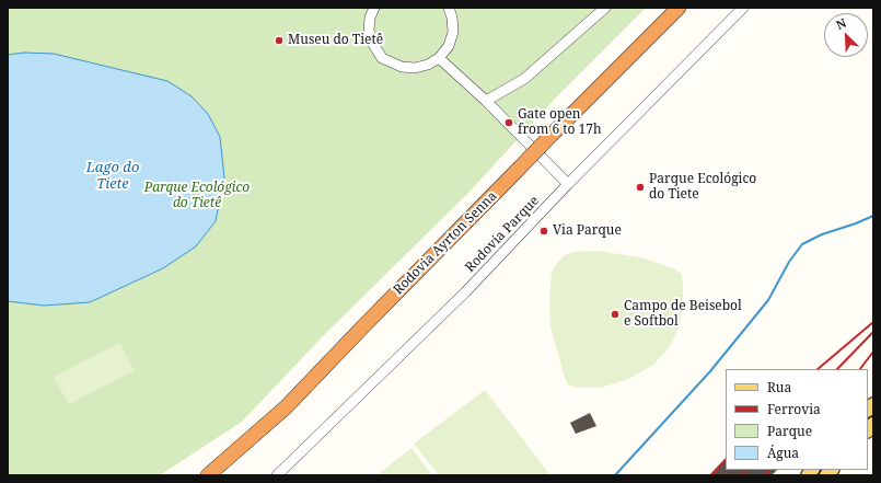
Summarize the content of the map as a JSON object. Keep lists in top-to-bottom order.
{
  "streets": {
    "highway": ["Rodovia Ayrton Senna"],
    "street": ["Rodovia Parque"]
  },
  "water": ["Lago do Tiete"],
  "parks": ["Parque Ecológico do Tietê"],
  "places": [
    "Museu do Tietê",
    "Gate open from 6 to 17h",
    "Parque Ecológico do Tiete",
    "Via Parque",
    "Campo de Beisebol e Softbol"
  ],
  "legend": [
    "Rua",
    "Ferrovia",
    "Parque",
    "Água"
  ],
  "north": "top left"
}
